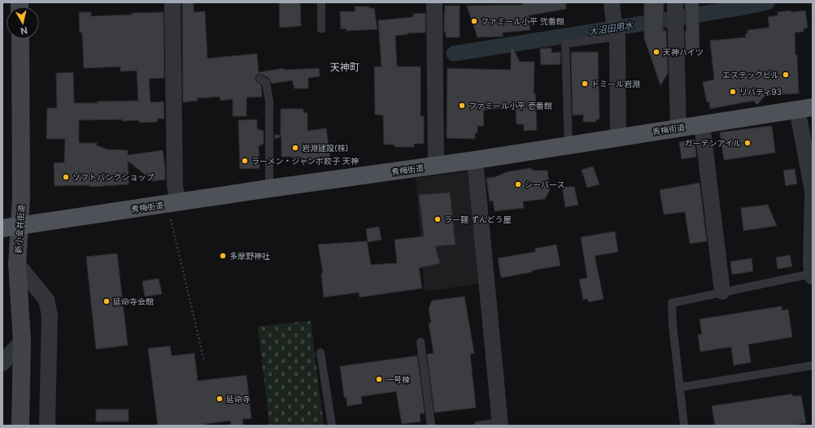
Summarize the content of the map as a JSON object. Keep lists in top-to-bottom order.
{
  "streets": {
    "main road": ["青梅街道", "新小金井街道"]
  },
  "crossings": [
    ["青梅街道", "新小金井街道"]
  ],
  "districts": ["天神町"],
  "water": ["大沼田用水"],
  "places": [
    "ファミール小平 弐番館",
    "天神ハイツ",
    "エステックビル",
    "ドミール岩淵",
    "リバティ93",
    "ファミール小平 壱番館",
    "ガーデンアイル",
    "岩淵建設(株)",
    "ラーメン・ジャンボ餃子 天神",
    "ソフトバンクショップ",
    "シーバース",
    "ラー麺 ずんどう屋",
    "多摩野神社",
    "延命寺会館",
    "一号棟",
    "延命寺"
  ],
  "north": "bottom"
}
